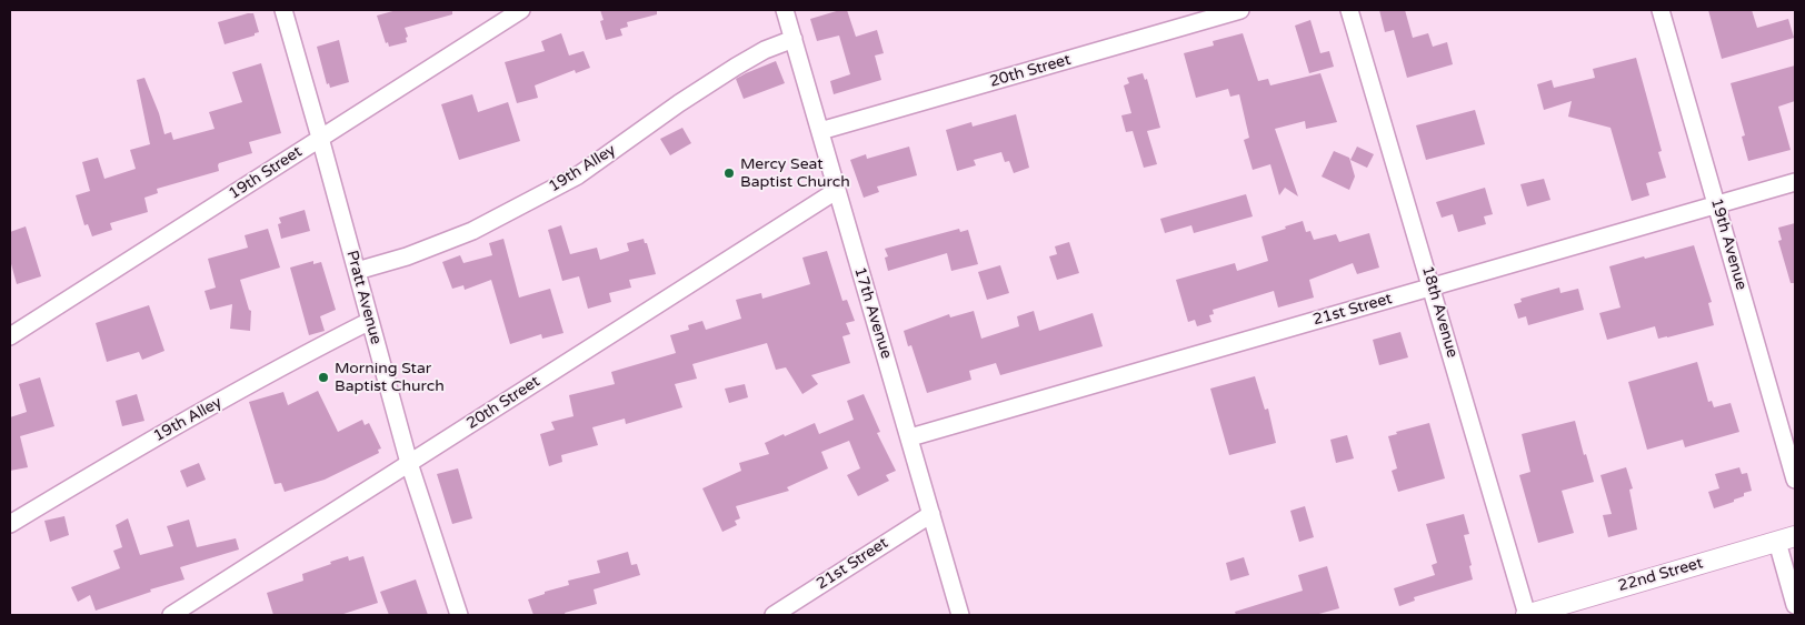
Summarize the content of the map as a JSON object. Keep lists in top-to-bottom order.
{
  "streets": {
    "street": [
      "20th Street",
      "19th Alley",
      "19th Street",
      "19th Avenue",
      "Pratt Avenue",
      "21st Street",
      "18th Avenue",
      "17th Avenue",
      "22nd Street"
    ]
  },
  "crossings": [
    ["20th Street", "Pratt Avenue"],
    ["20th Street", "17th Avenue"],
    ["19th Alley", "Pratt Avenue"],
    ["19th Alley", "17th Avenue"],
    ["19th Street", "Pratt Avenue"],
    ["19th Avenue", "21st Street"],
    ["21st Street", "18th Avenue"],
    ["21st Street", "17th Avenue"],
    ["18th Avenue", "22nd Street"]
  ],
  "places": ["Mercy Seat Baptist Church", "Morning Star Baptist Church"]
}
